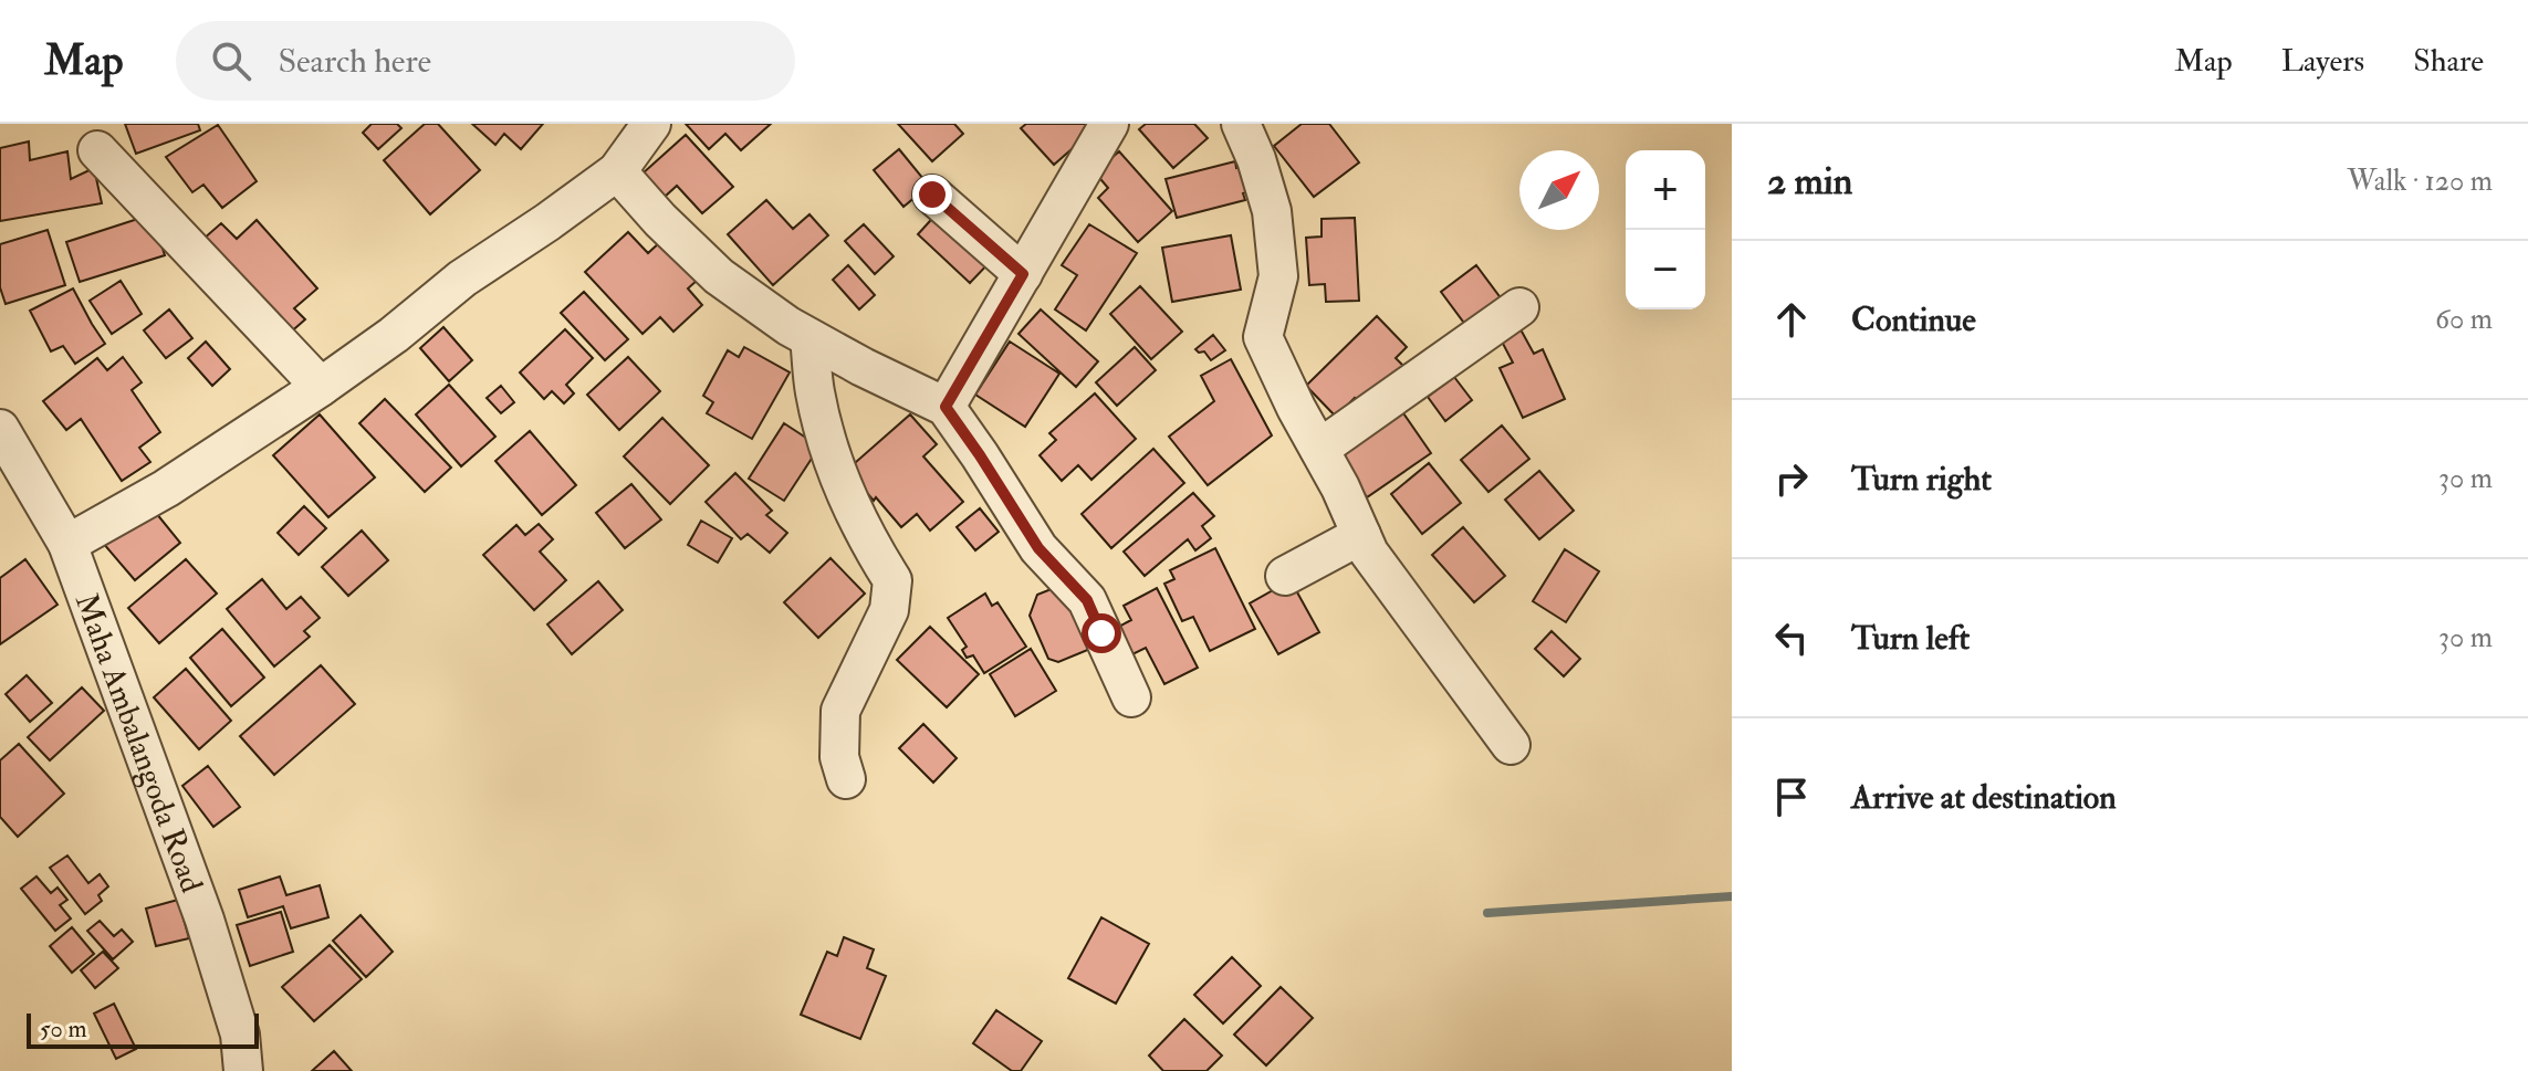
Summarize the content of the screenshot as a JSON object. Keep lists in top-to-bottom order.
{
  "streets": {
    "street": ["Maha Ambalangoda Road"]
  },
  "scale_bar": "50 m",
  "north": "top right",
  "page": {
    "header": "Map",
    "search": "Search here",
    "nav": ["Map", "Layers", "Share"],
    "heading": ["2 min", "Walk · 120 m"],
    "map_buttons": ["+", "−"],
    "list": [
      ["Continue", "60 m"],
      ["Turn right", "30 m"],
      ["Turn left", "30 m"],
      "Arrive at destination"
    ],
    "scale": "50 m"
  }
}
